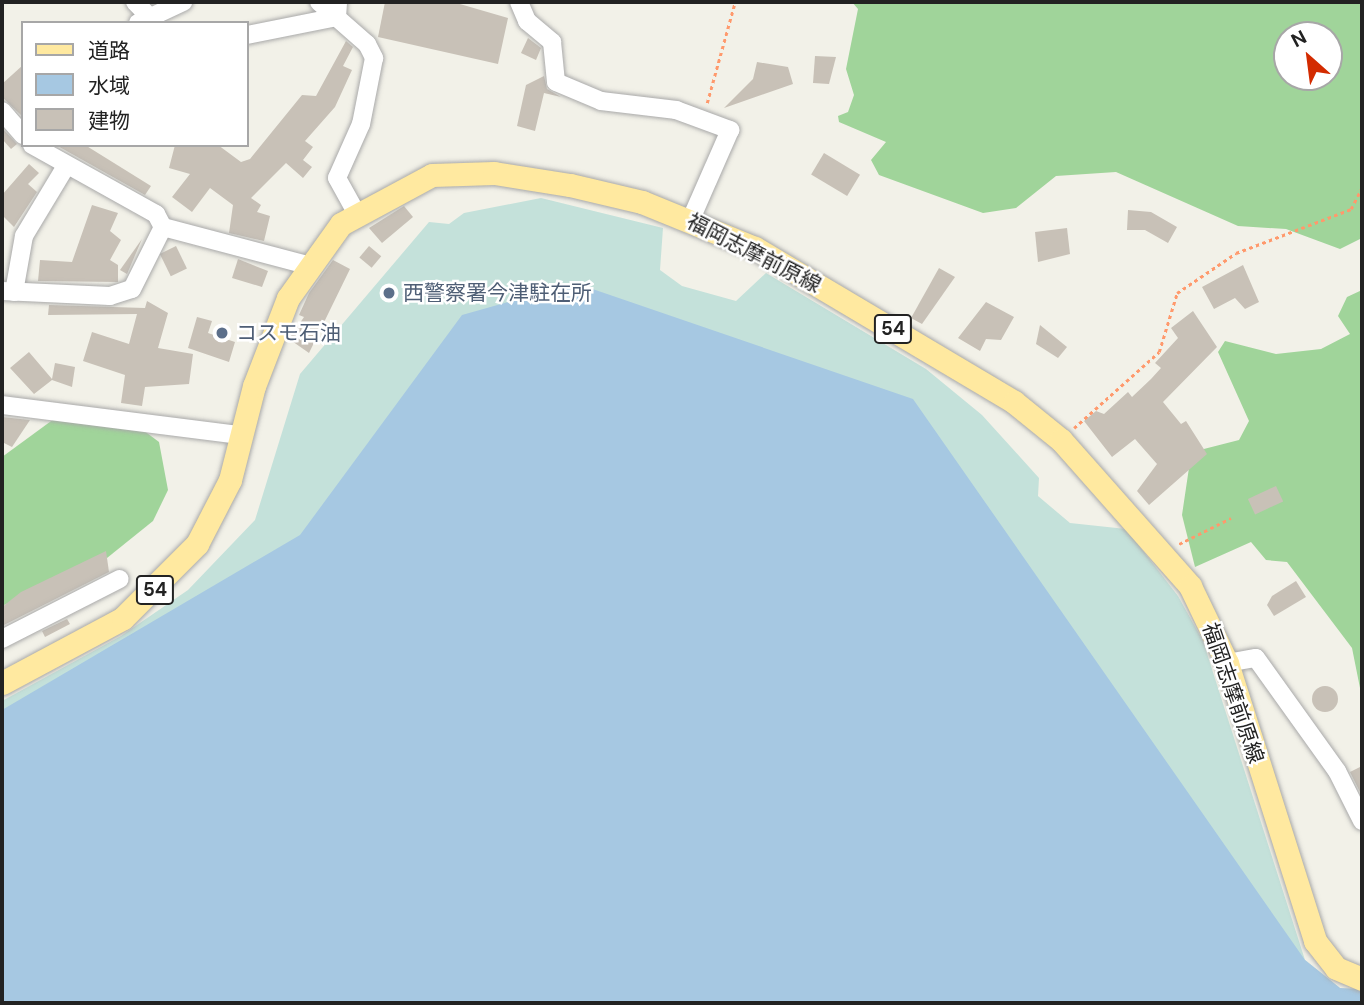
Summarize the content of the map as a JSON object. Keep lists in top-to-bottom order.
{
  "streets": {
    "main road": ["福岡志摩前原線", "54"]
  },
  "places": ["西警察署今津駐在所", "コスモ石油"],
  "legend": ["道路", "水域", "建物"],
  "north": "top left"
}
